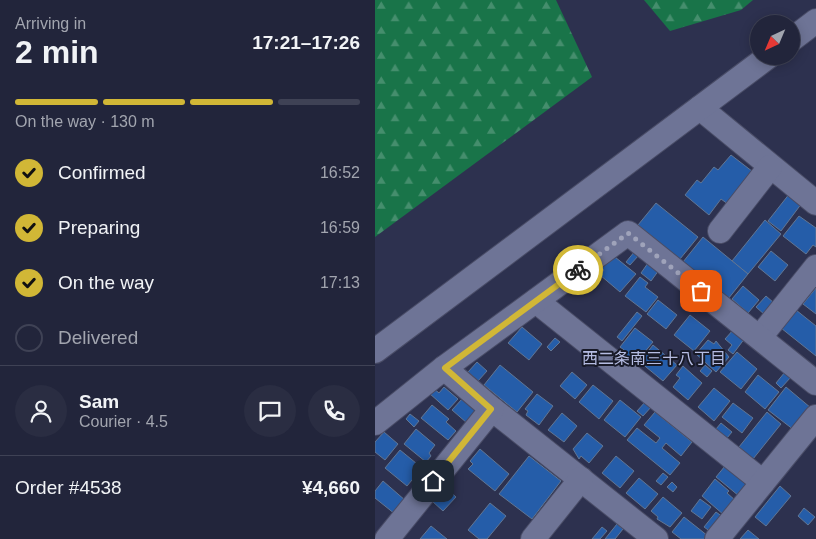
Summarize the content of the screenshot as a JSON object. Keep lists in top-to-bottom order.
{
  "districts": ["西二条南三十八丁目"],
  "north": "bottom left",
  "page": {
    "heading": ["2 min", "Arriving in", "17:21–17:26"],
    "panel": [
      "Sam",
      "Courier · 4.5",
      "Order #4538",
      "¥4,660"
    ],
    "bar": "On the way · 130 m",
    "list": [
      ["Confirmed", "16:52"],
      ["Preparing", "16:59"],
      ["On the way", "17:13"],
      "Delivered"
    ]
  }
}
